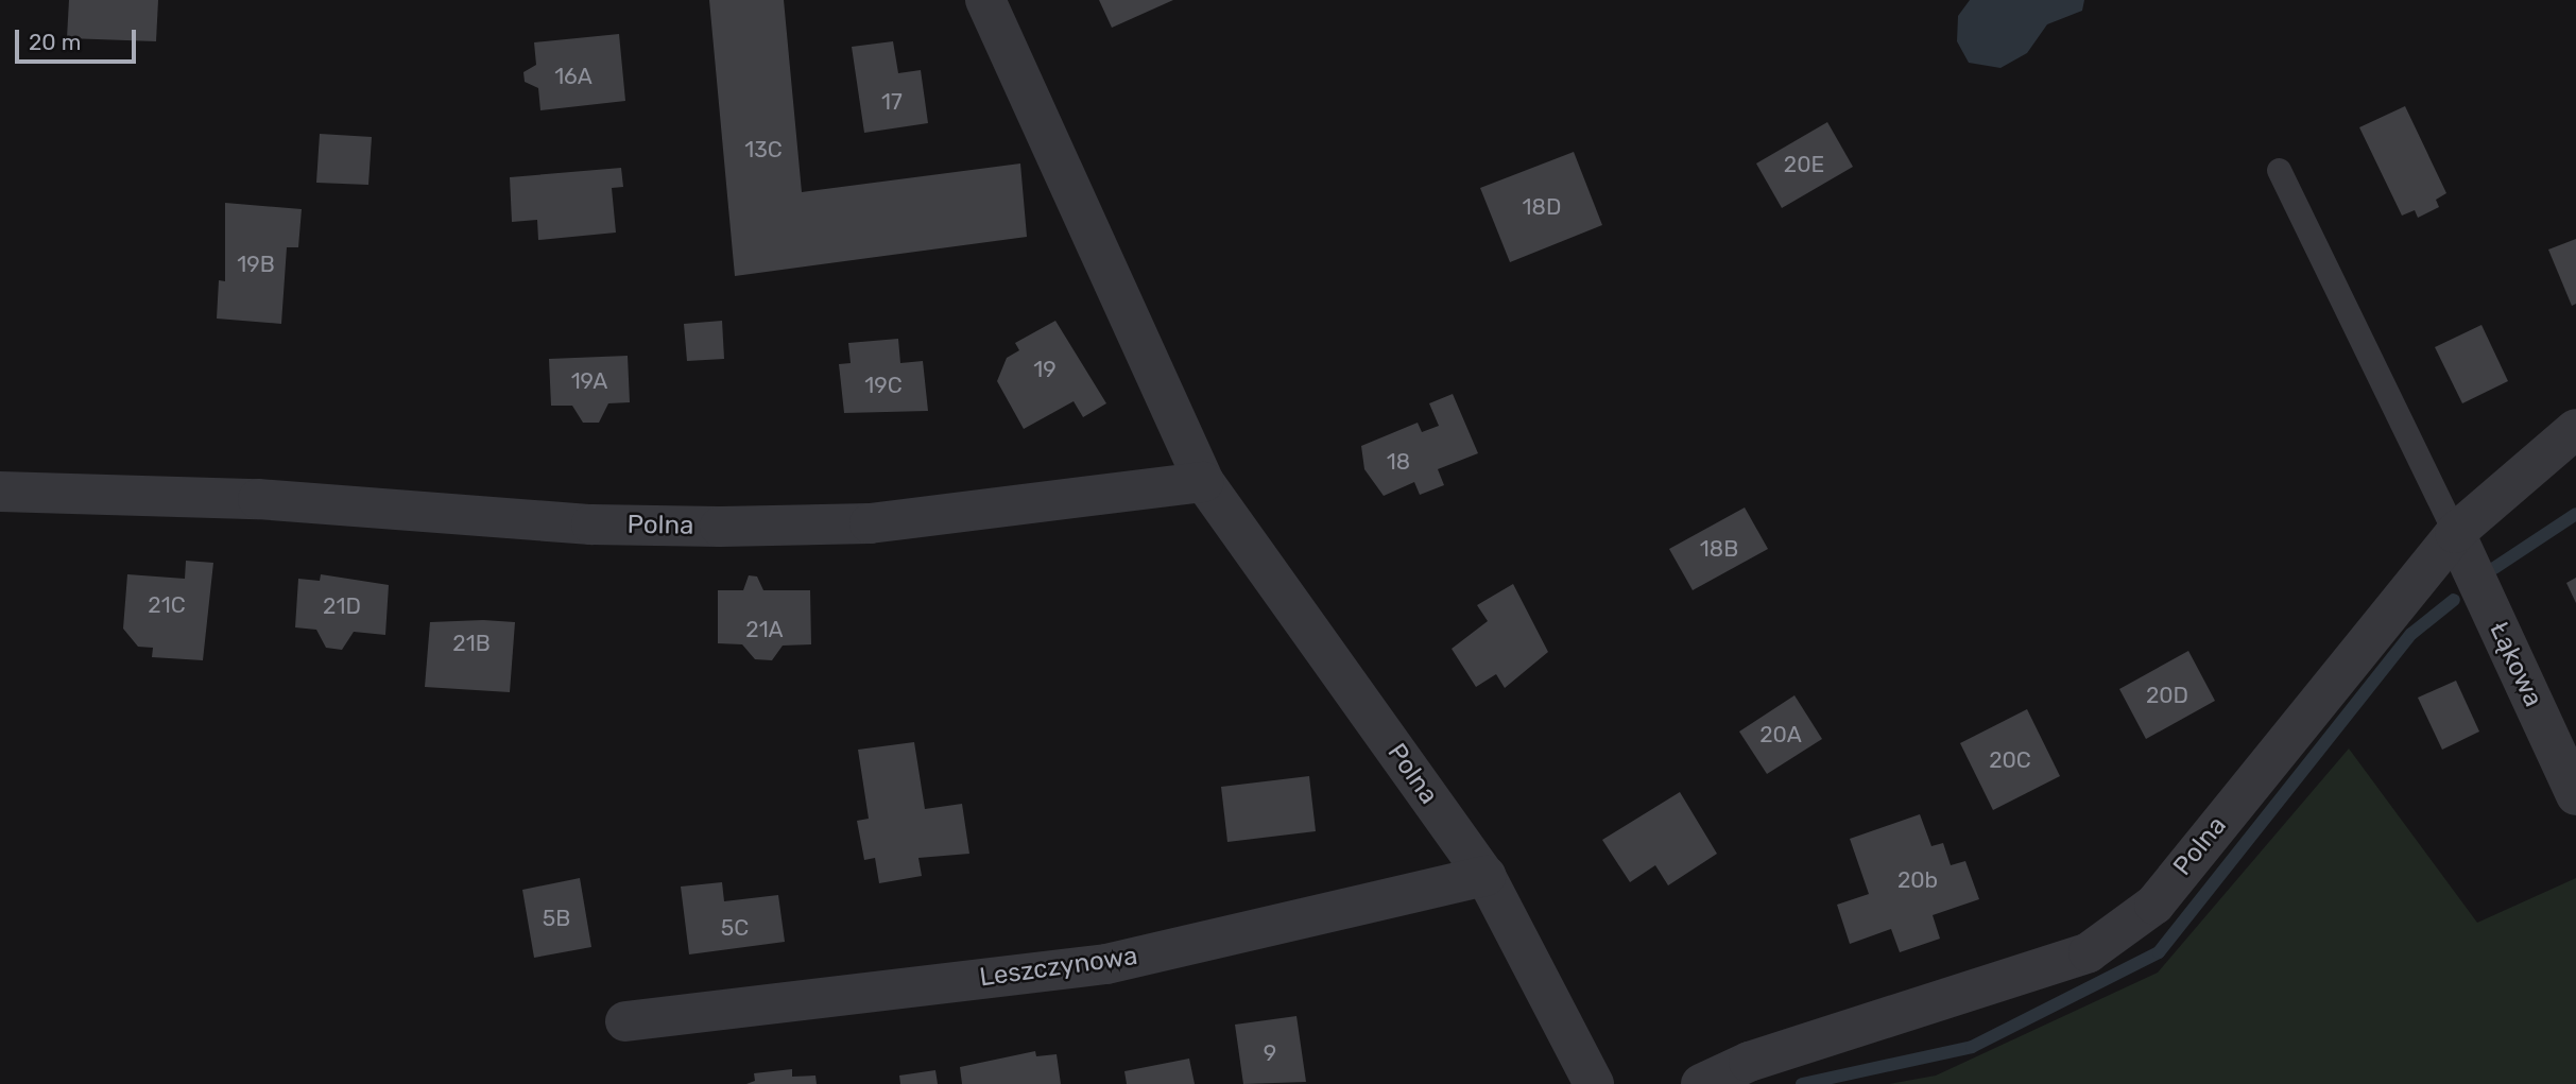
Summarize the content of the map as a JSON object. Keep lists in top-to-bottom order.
{
  "streets": {
    "street": ["Polna", "Łąkowa", "Leszczynowa"]
  },
  "crossings": [
    ["Polna", "Łąkowa"],
    ["Polna", "Leszczynowa"]
  ],
  "house_numbers": [
    "16A",
    "17",
    "13C",
    "20E",
    "18D",
    "19B",
    "19",
    "19A",
    "19C",
    "18",
    "18B",
    "21C",
    "21D",
    "21A",
    "21B",
    "20D",
    "20A",
    "20C",
    "20b",
    "5B",
    "5C",
    "9"
  ],
  "scale_bar": "20 m"
}
